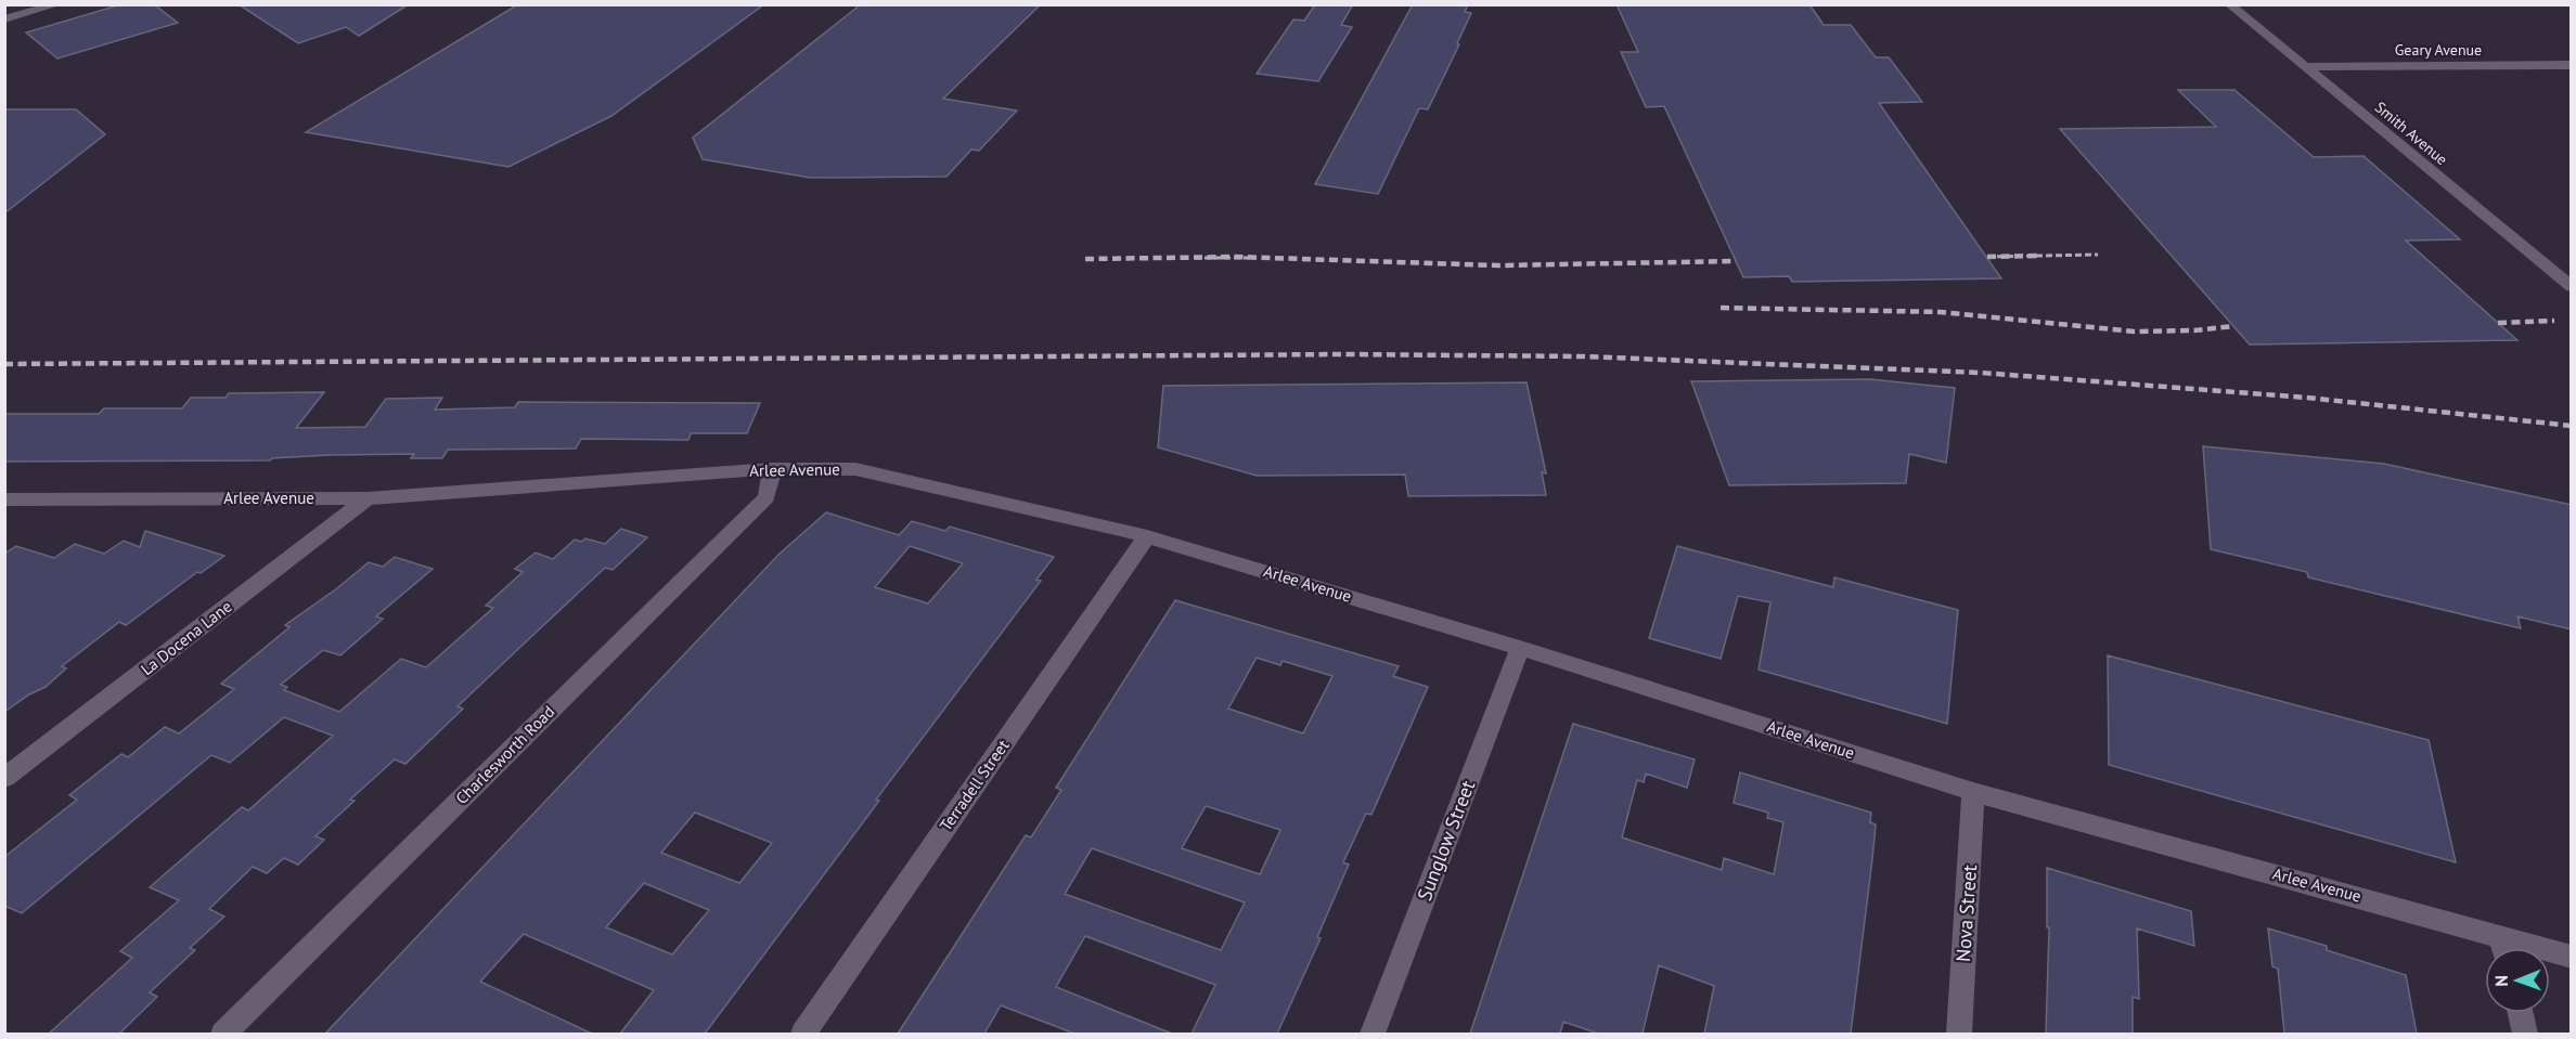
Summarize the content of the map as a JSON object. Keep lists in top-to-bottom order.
{
  "streets": {
    "street": [
      "Geary Avenue",
      "Smith Avenue",
      "Arlee Avenue",
      "La Docena Lane",
      "Charlesworth Road",
      "Terradell Street",
      "Sunglow Street",
      "Nova Street"
    ]
  },
  "crossings": [
    ["Geary Avenue", "Smith Avenue"],
    ["Arlee Avenue", "La Docena Lane"],
    ["Arlee Avenue", "Charlesworth Road"],
    ["Arlee Avenue", "Terradell Street"],
    ["Arlee Avenue", "Sunglow Street"],
    ["Arlee Avenue", "Nova Street"]
  ],
  "north": "left"
}
